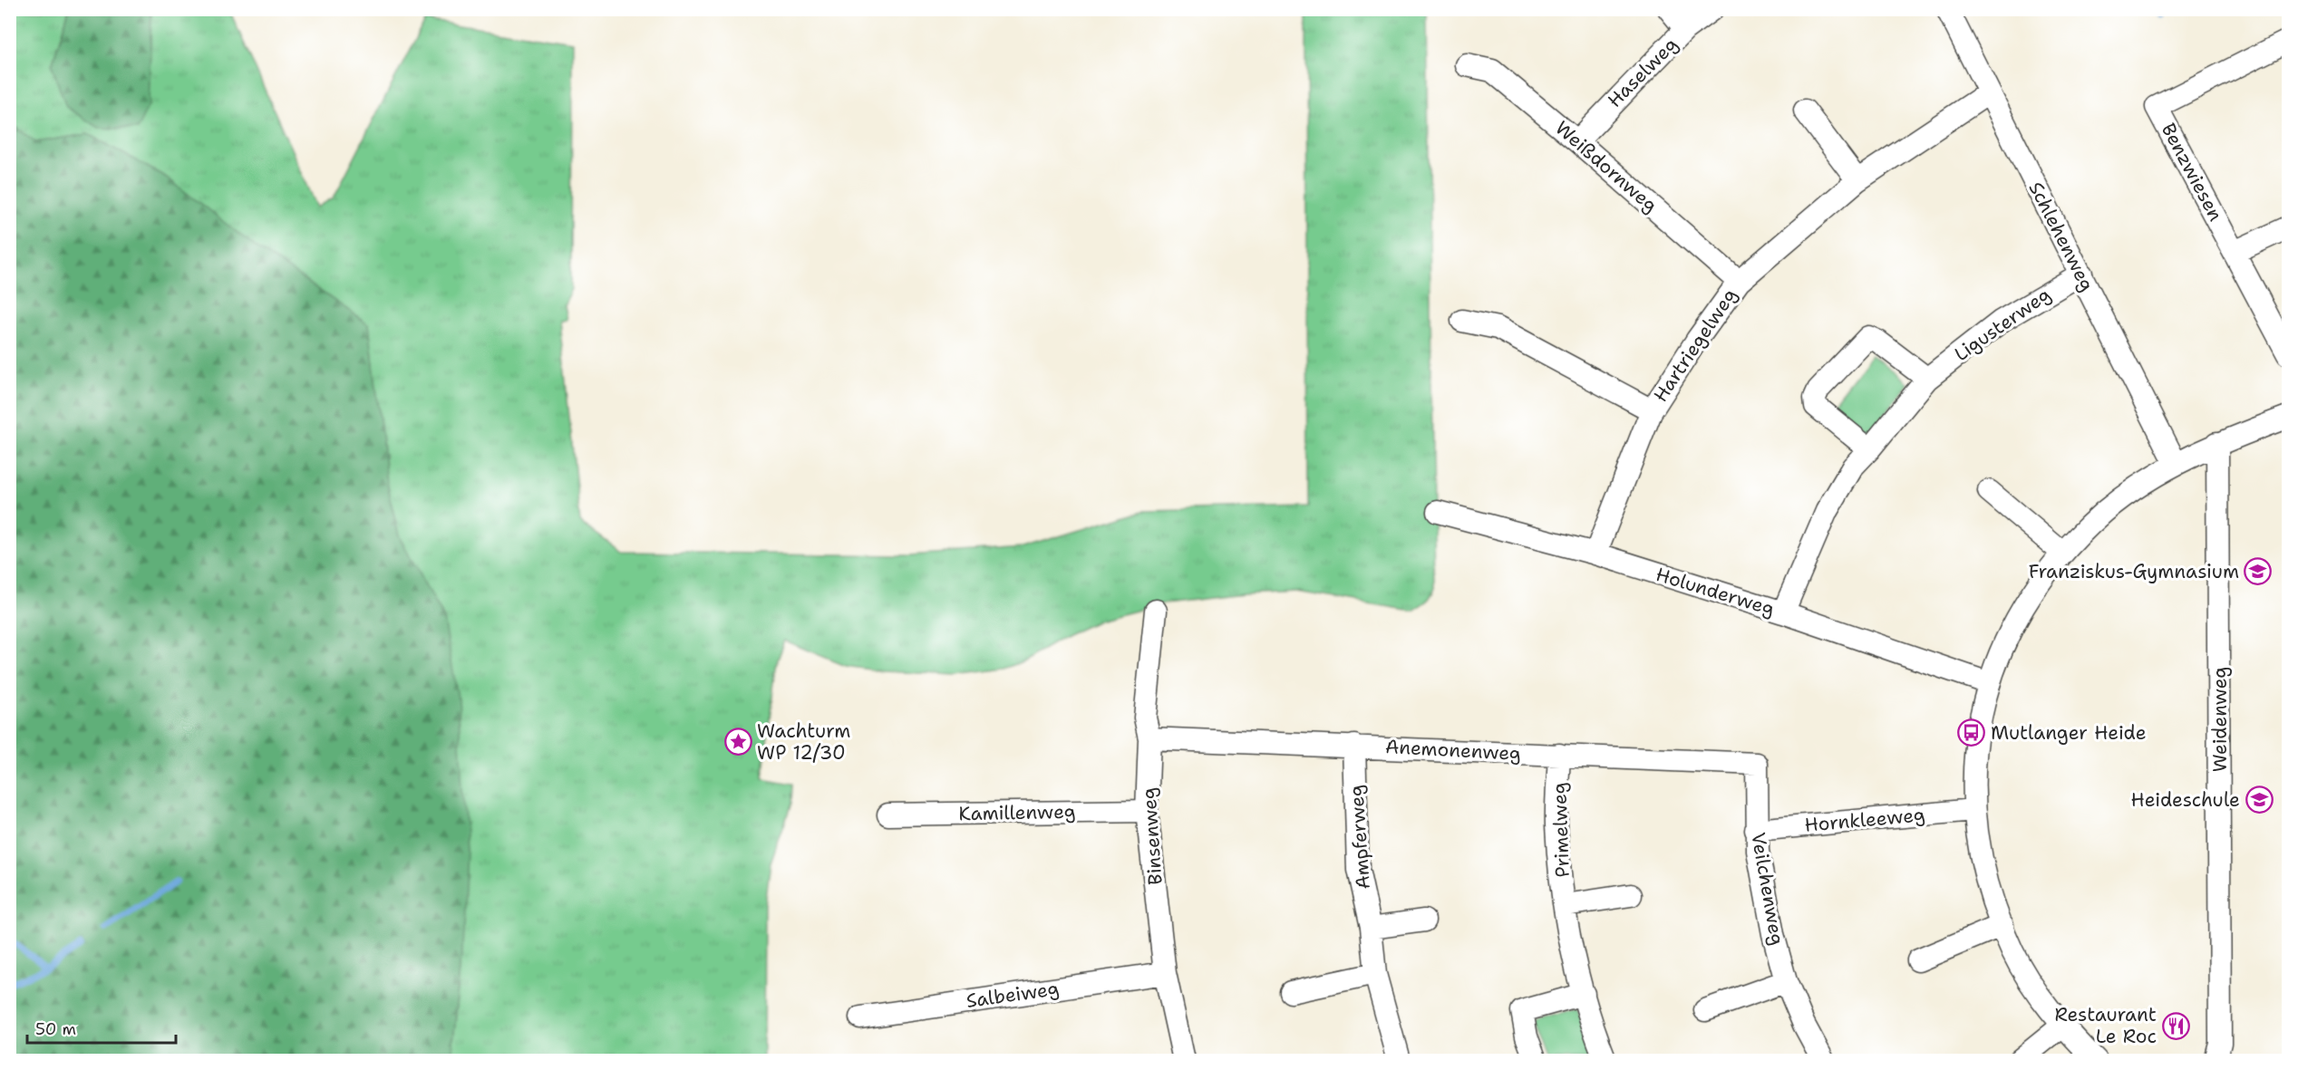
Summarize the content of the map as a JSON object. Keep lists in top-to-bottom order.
{
  "streets": {
    "street": [
      "Haselweg",
      "Weißdornweg",
      "Benzwiesen",
      "Schlehenweg",
      "Ligusterweg",
      "Hartriegelweg",
      "Holunderweg",
      "Weidenweg",
      "Anemonenweg",
      "Kamillenweg",
      "Hornkleeweg",
      "Primelweg",
      "Binsenweg",
      "Ampferweg",
      "Veilchenweg",
      "Salbeiweg"
    ]
  },
  "crossings": [
    ["Haselweg", "Weißdornweg"],
    ["Weißdornweg", "Hartriegelweg"],
    ["Schlehenweg", "Ligusterweg"],
    ["Schlehenweg", "Hartriegelweg"],
    ["Ligusterweg", "Holunderweg"],
    ["Hartriegelweg", "Holunderweg"],
    ["Anemonenweg", "Primelweg"],
    ["Anemonenweg", "Binsenweg"],
    ["Anemonenweg", "Ampferweg"],
    ["Anemonenweg", "Veilchenweg"],
    ["Kamillenweg", "Binsenweg"],
    ["Hornkleeweg", "Veilchenweg"],
    ["Binsenweg", "Salbeiweg"]
  ],
  "places": {
    "school or university": ["Franziskus-Gymnasium", "Heideschule"],
    "bus stop": ["Mutlanger Heide"],
    "place": ["Wachturm WP 12/30"],
    "restaurant": ["Restaurant Le Roc"]
  },
  "scale_bar": "50 m"
}
